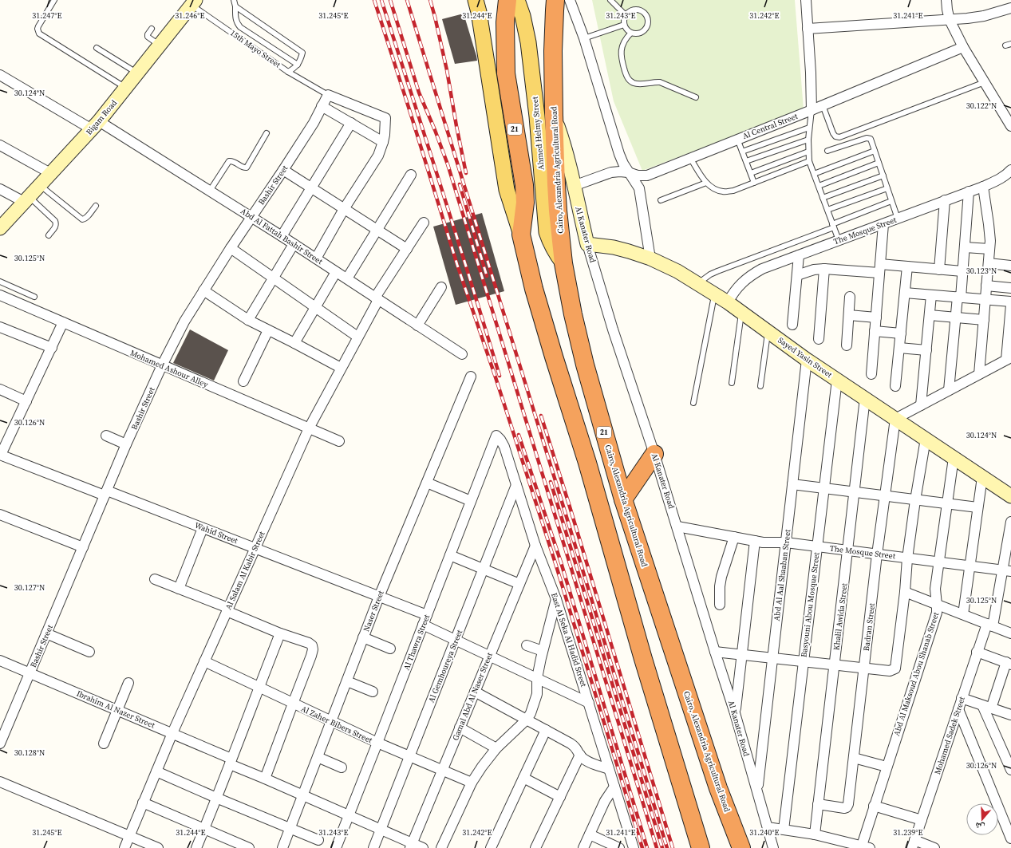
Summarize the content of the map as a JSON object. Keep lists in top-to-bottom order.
{
  "streets": {
    "highway": ["21", "Cairo, Alexandria Agricultural Road"],
    "main road": ["Ahmed Helmy Street"],
    "street": [
      "Bigam Road",
      "Al Central Street",
      "Bashir Street",
      "The Mosque Street",
      "Al Kanater Road",
      "Abd Al Fattah Bashir Street",
      "Sayed Yasin Street",
      "Mohamed Ashour Alley",
      "Wahid Street",
      "Al Salam Al Kabir Street",
      "Abd Al Aal Shaaban Street",
      "Basyouni Abou Mosque Street",
      "Naser Street",
      "Khalil Awida Street",
      "Badran Street",
      "East Al Seka Al Hadid Street",
      "Al Thawra Street",
      "Al Gemhoureya Street",
      "Abd Al Maksoud Abou Shanab Street",
      "Gamal Abd Al Naser Street",
      "Ibrahim Al Nazer Street",
      "Al Zaher Bibers Street",
      "Mohamed Sadek Street"
    ],
    "lane": ["15th Mayo Street"]
  },
  "crossings": [
    ["15th Mayo Street", "Bigam Road"],
    ["15th Mayo Street", "Bashir Street"],
    ["Bigam Road", "Abd Al Fattah Bashir Street"],
    ["Al Central Street", "Al Kanater Road"],
    ["Ahmed Helmy Street", "Cairo, Alexandria Agricultural Road"],
    ["Cairo, Alexandria Agricultural Road", "Al Kanater Road"],
    ["Bashir Street", "Abd Al Fattah Bashir Street"],
    ["Bashir Street", "Mohamed Ashour Alley"],
    ["Bashir Street", "Wahid Street"],
    ["Bashir Street", "Ibrahim Al Nazer Street"],
    ["The Mosque Street", "Al Kanater Road"],
    ["The Mosque Street", "Sayed Yasin Street"],
    ["The Mosque Street", "Abd Al Aal Shaaban Street"],
    ["The Mosque Street", "Basyouni Abou Mosque Street"],
    ["The Mosque Street", "Khalil Awida Street"],
    ["The Mosque Street", "Badran Street"],
    ["The Mosque Street", "Abd Al Maksoud Abou Shanab Street"],
    ["The Mosque Street", "Mohamed Sadek Street"],
    ["Al Kanater Road", "Sayed Yasin Street"],
    ["Al Kanater Road", "Abd Al Aal Shaaban Street"],
    ["Abd Al Fattah Bashir Street", "Al Salam Al Kabir Street"],
    ["Sayed Yasin Street", "Abd Al Aal Shaaban Street"],
    ["Sayed Yasin Street", "Basyouni Abou Mosque Street"],
    ["Sayed Yasin Street", "Khalil Awida Street"],
    ["Sayed Yasin Street", "Badran Street"],
    ["Sayed Yasin Street", "Abd Al Maksoud Abou Shanab Street"],
    ["Mohamed Ashour Alley", "Al Salam Al Kabir Street"],
    ["Wahid Street", "Al Salam Al Kabir Street"],
    ["Wahid Street", "Naser Street"],
    ["Wahid Street", "Al Thawra Street"],
    ["Al Salam Al Kabir Street", "Ibrahim Al Nazer Street"],
    ["Al Salam Al Kabir Street", "Al Zaher Bibers Street"],
    ["Naser Street", "Ibrahim Al Nazer Street"],
    ["Naser Street", "Al Zaher Bibers Street"],
    ["Khalil Awida Street", "Badran Street"],
    ["East Al Seka Al Hadid Street", "Al Thawra Street"],
    ["East Al Seka Al Hadid Street", "Al Gemhoureya Street"],
    ["East Al Seka Al Hadid Street", "Gamal Abd Al Naser Street"],
    ["Al Thawra Street", "Ibrahim Al Nazer Street"],
    ["Al Thawra Street", "Al Zaher Bibers Street"],
    ["Al Gemhoureya Street", "Ibrahim Al Nazer Street"],
    ["Al Gemhoureya Street", "Al Zaher Bibers Street"],
    ["Gamal Abd Al Naser Street", "Ibrahim Al Nazer Street"],
    ["Gamal Abd Al Naser Street", "Al Zaher Bibers Street"]
  ],
  "north": "bottom",
  "coordinates": [
    "31.247°E",
    "31.246°E",
    "31.242°E",
    "31.241°E",
    "31.245°E",
    "31.244°E",
    "31.243°E",
    "30.124°N",
    "30.122°N",
    "30.125°N",
    "30.123°N",
    "30.126°N",
    "30.127°N",
    "30.128°N",
    "31.240°E",
    "31.239°E"
  ]
}
